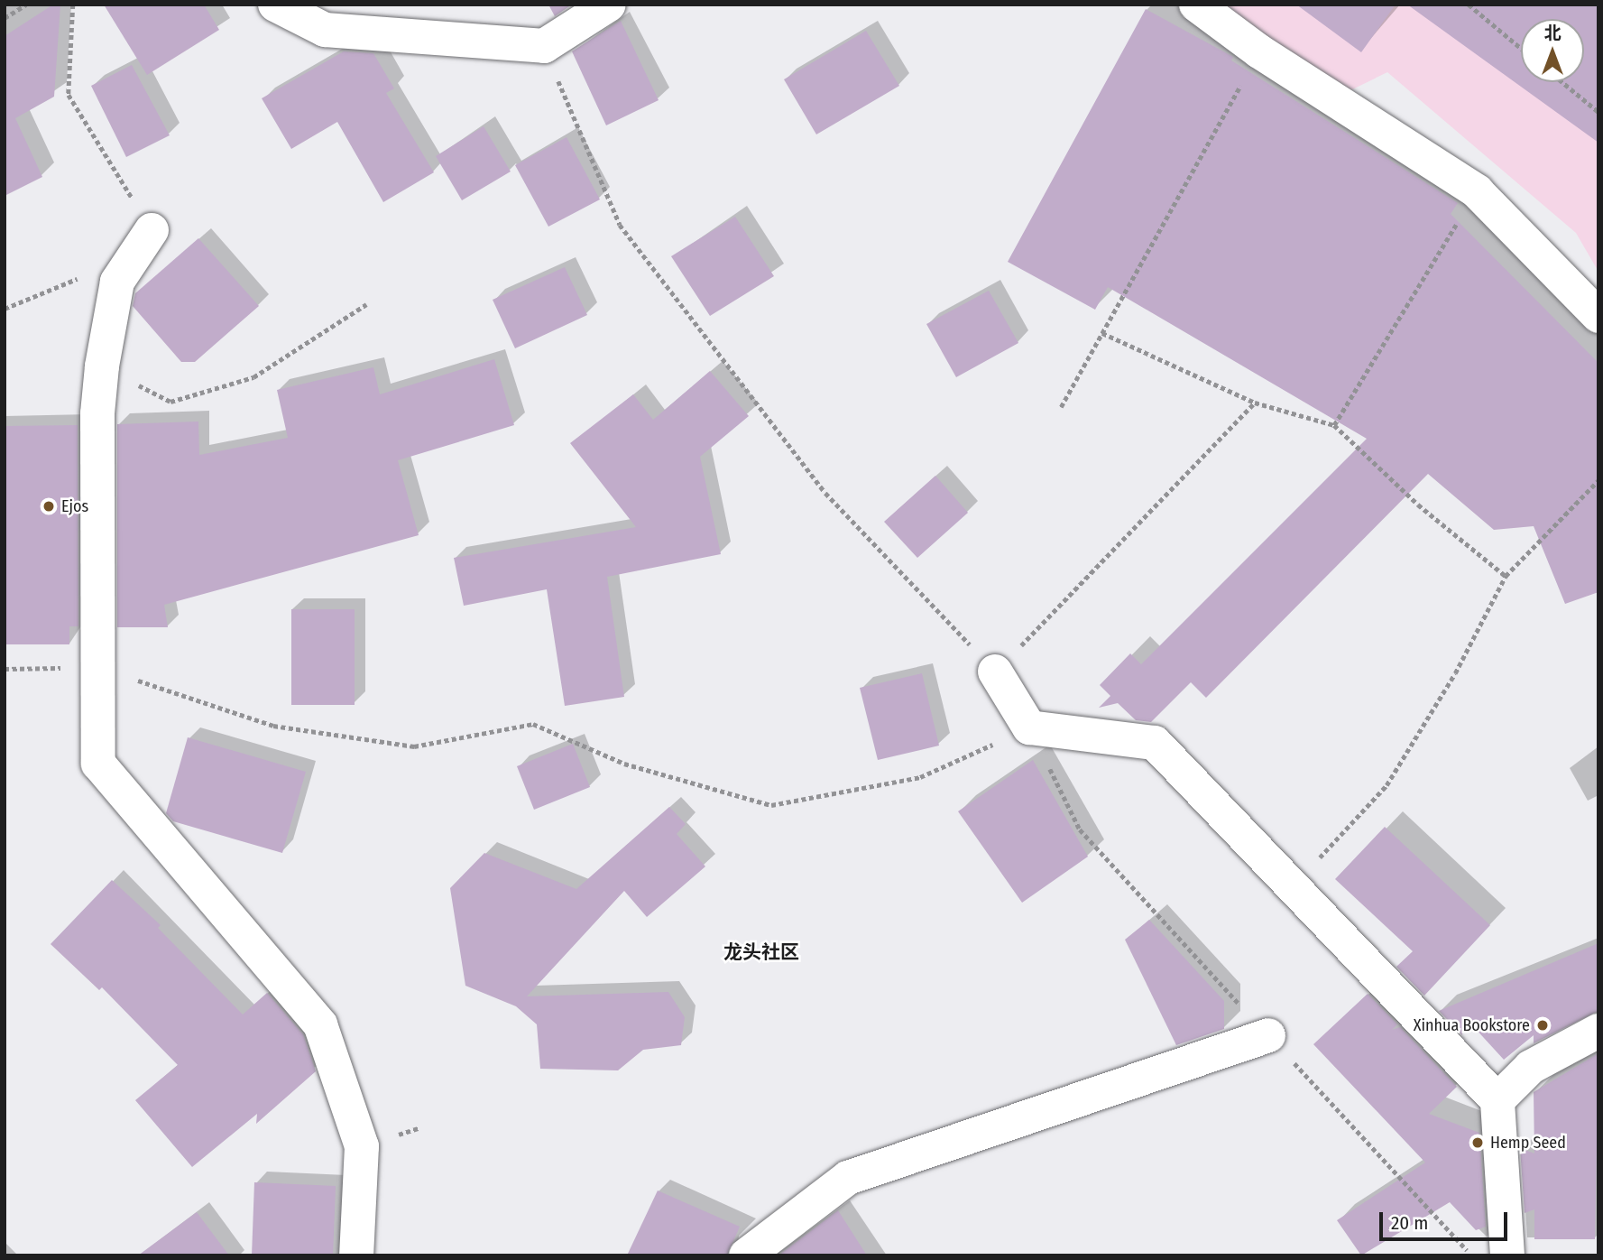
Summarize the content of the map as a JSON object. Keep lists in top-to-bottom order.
{
  "districts": ["龙头社区"],
  "places": ["Ejos", "Xinhua Bookstore", "Hemp Seed"],
  "scale_bar": "20 m",
  "north": "top"
}
